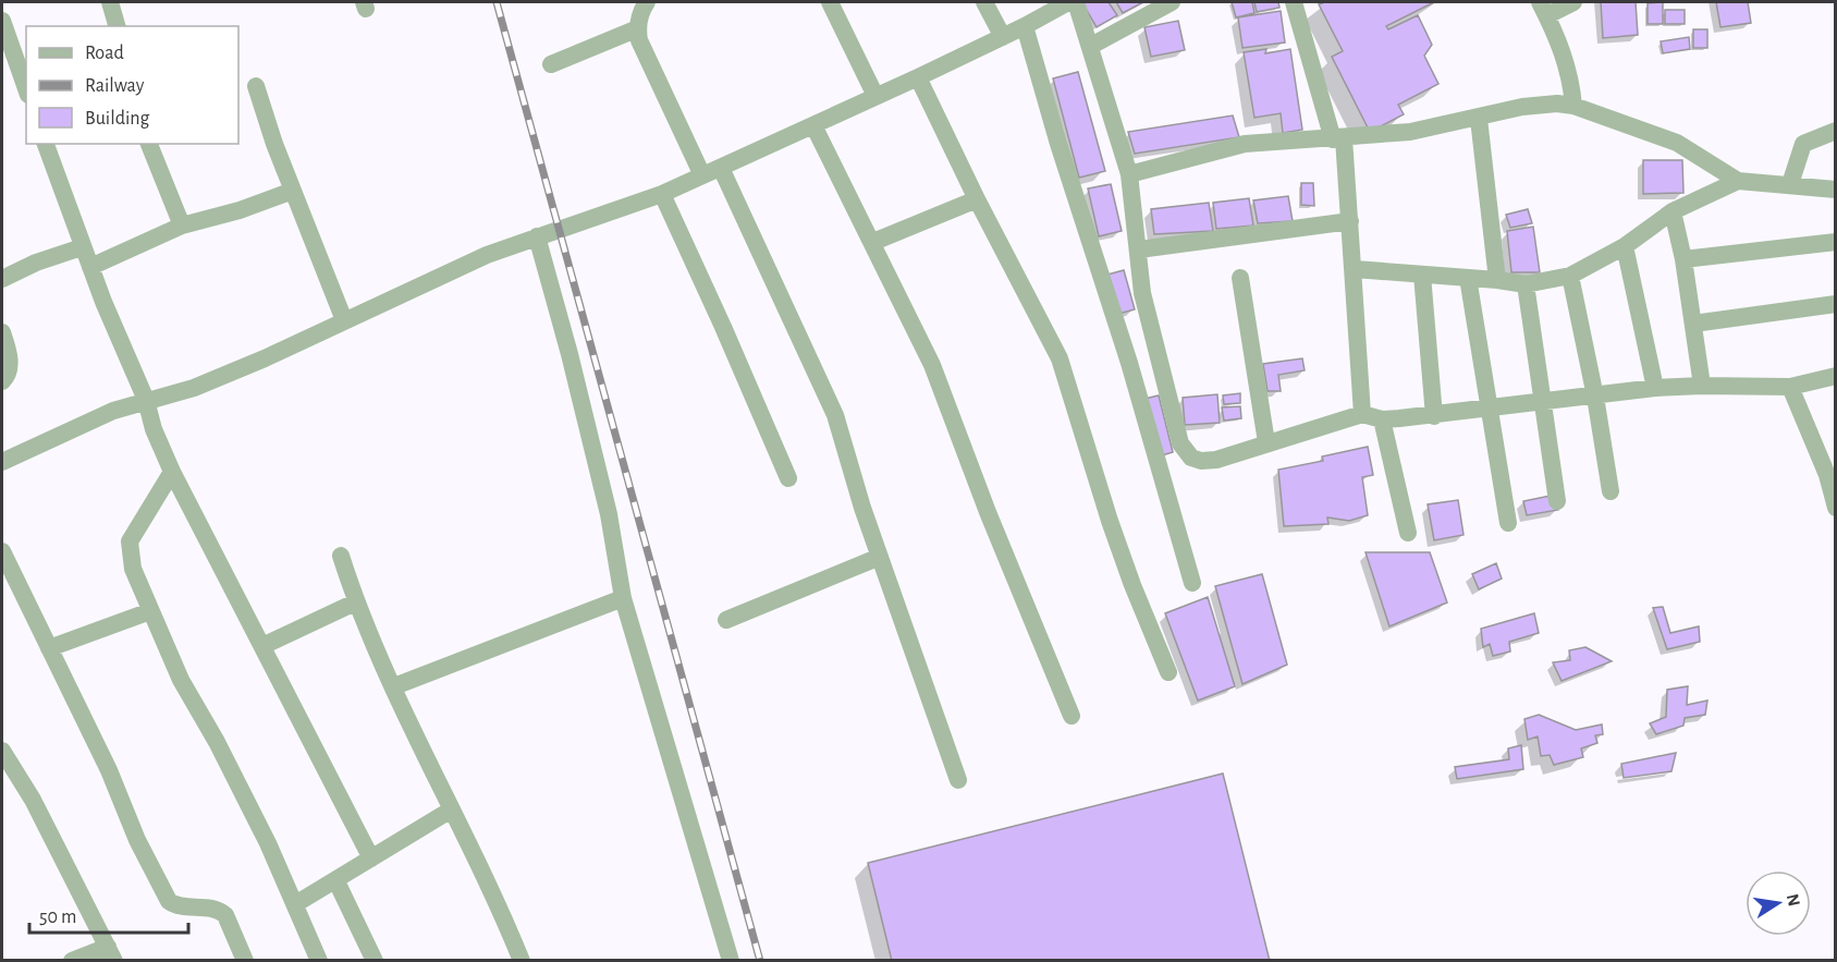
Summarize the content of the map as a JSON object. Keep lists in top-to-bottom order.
{
  "legend": ["Road", "Railway", "Building"],
  "scale_bar": "50 m",
  "north": "right"
}
